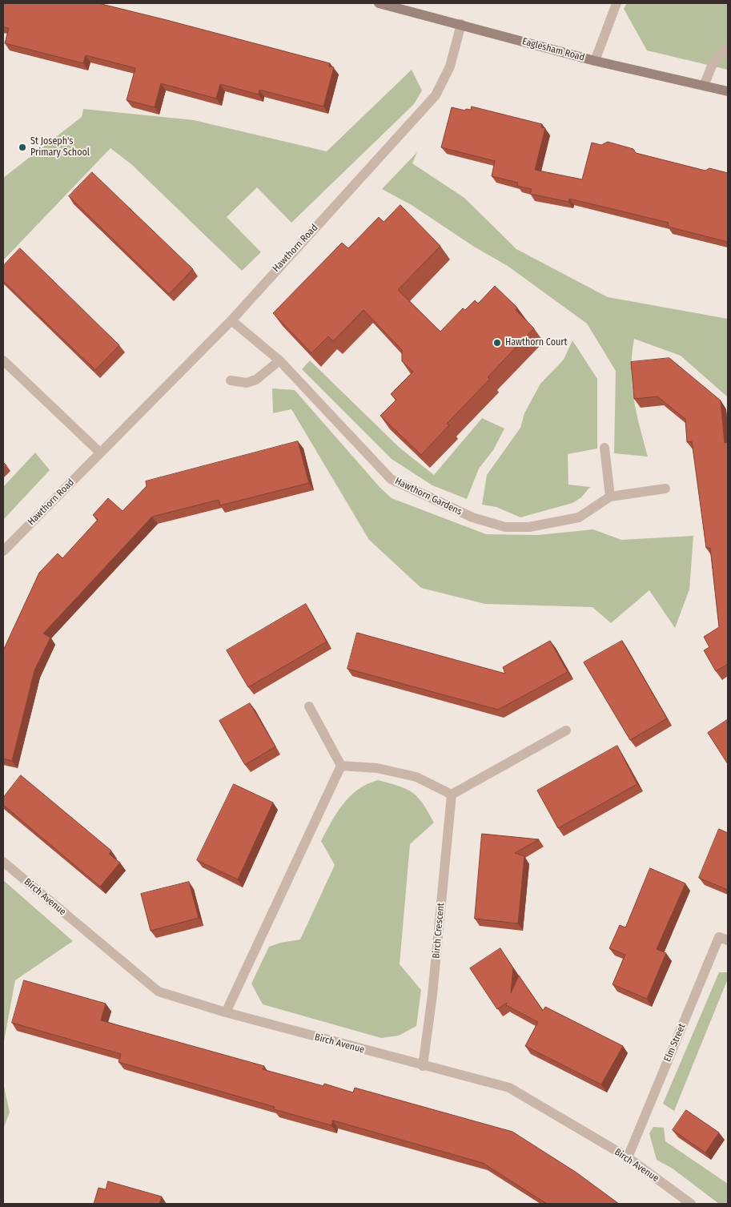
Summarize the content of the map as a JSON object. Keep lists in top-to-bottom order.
{
  "streets": {
    "main road": ["Eaglesham Road"],
    "street": [
      "Hawthorn Road",
      "Hawthorn Gardens",
      "Birch Avenue",
      "Birch Crescent",
      "Elm Street"
    ]
  },
  "crossings": [
    ["Eaglesham Road", "Hawthorn Road"],
    ["Hawthorn Road", "Hawthorn Gardens"],
    ["Birch Avenue", "Birch Crescent"],
    ["Birch Avenue", "Elm Street"]
  ],
  "places": ["St Joseph's Primary School", "Hawthorn Court"]
}
